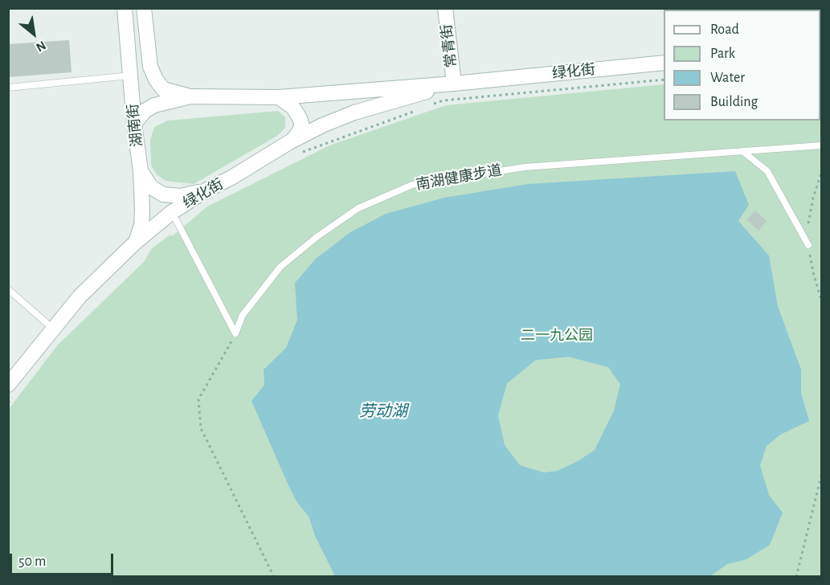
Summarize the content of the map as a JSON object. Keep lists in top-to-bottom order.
{
  "streets": {
    "main road": ["常青街", "绿化街", "湖南街"],
    "lane": ["南湖健康步道"]
  },
  "crossings": [
    ["常青街", "绿化街"],
    ["绿化街", "湖南街"]
  ],
  "water": ["劳动湖"],
  "parks": ["二一九公园"],
  "legend": [
    "Road",
    "Park",
    "Water",
    "Building"
  ],
  "scale_bar": "50 m",
  "north": "bottom right"
}
